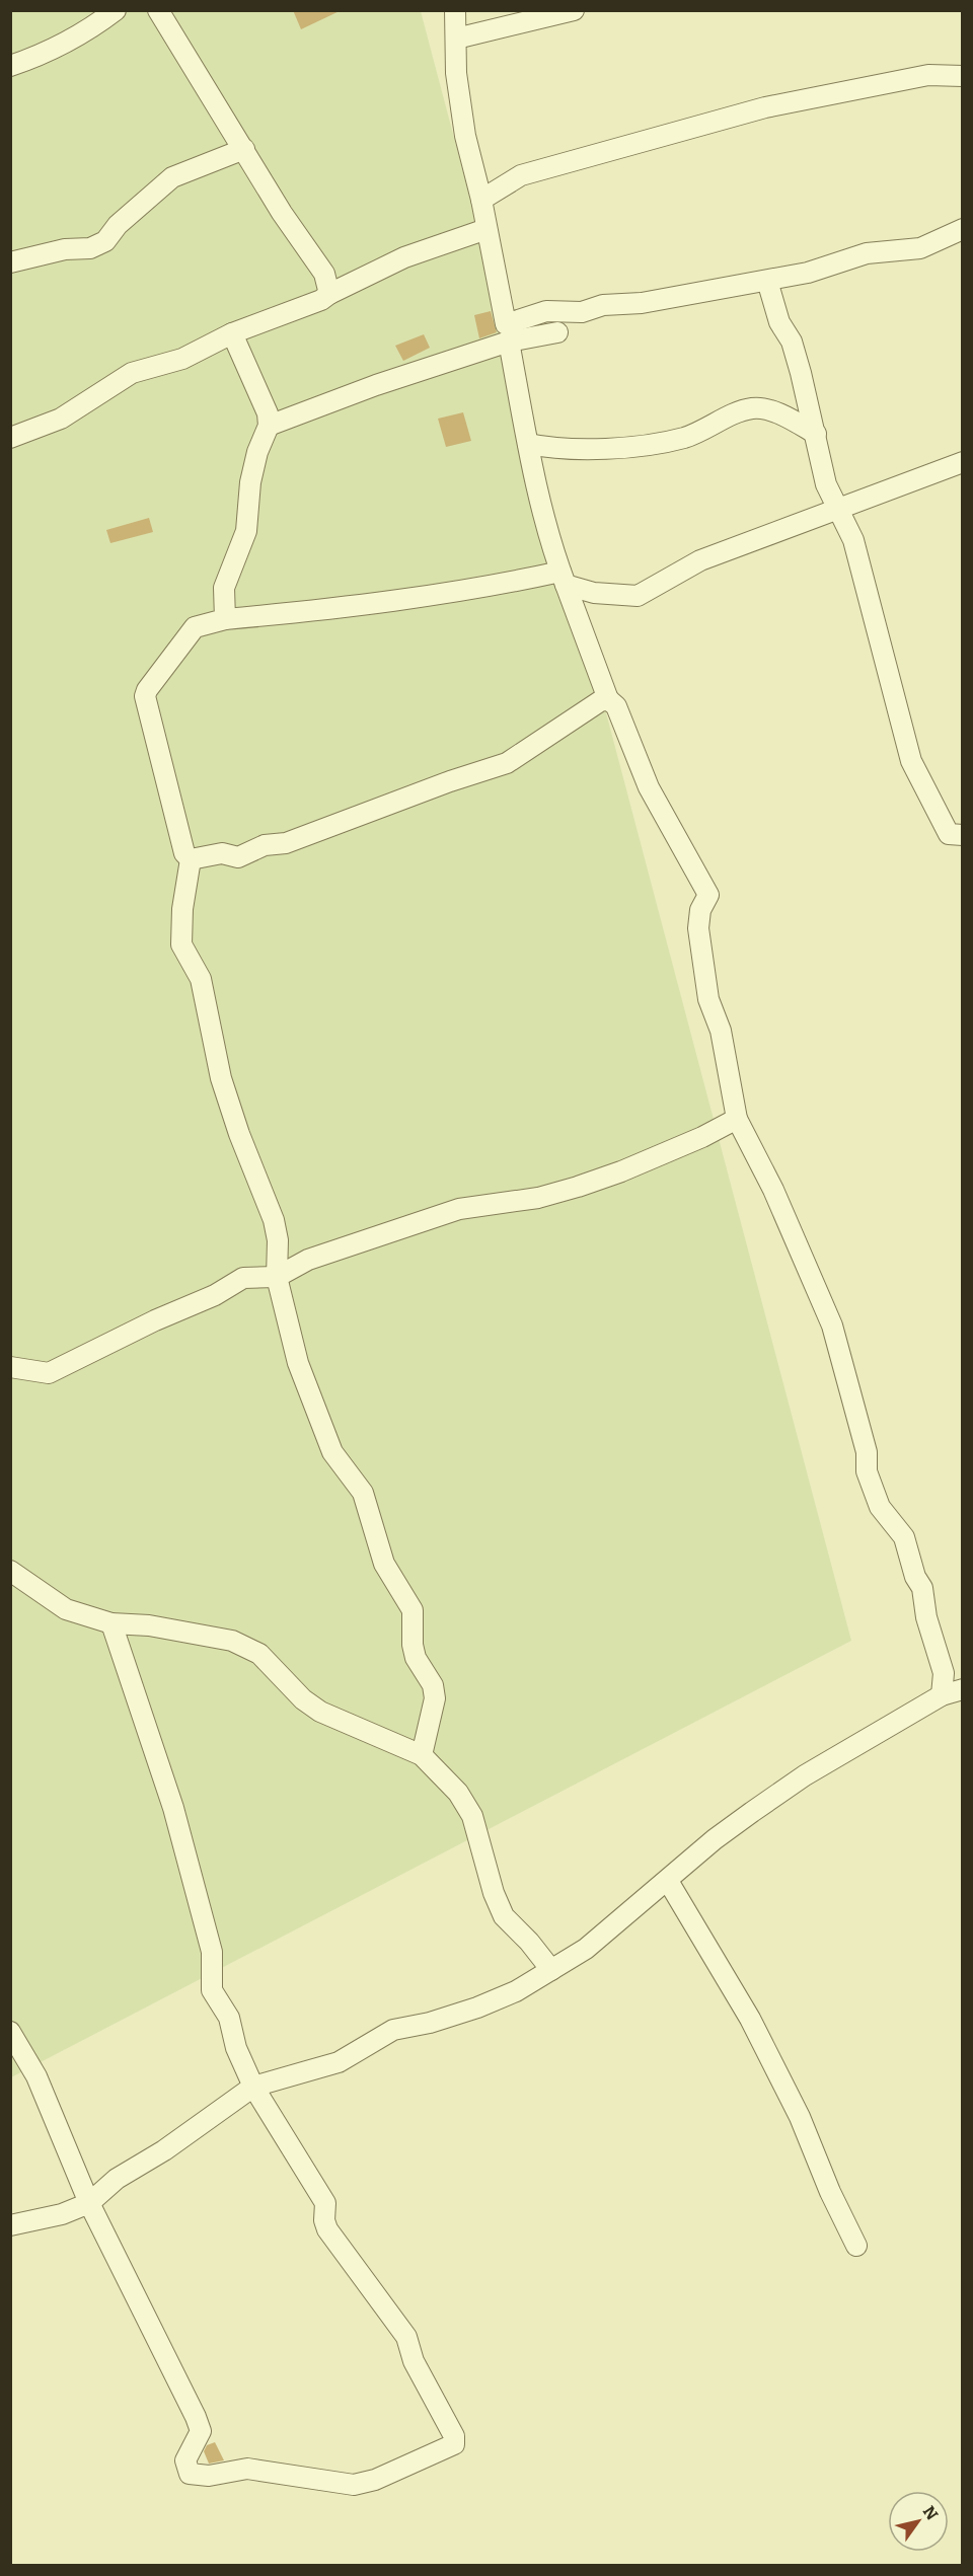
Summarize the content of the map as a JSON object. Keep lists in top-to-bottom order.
{
  "north": "top right"
}
